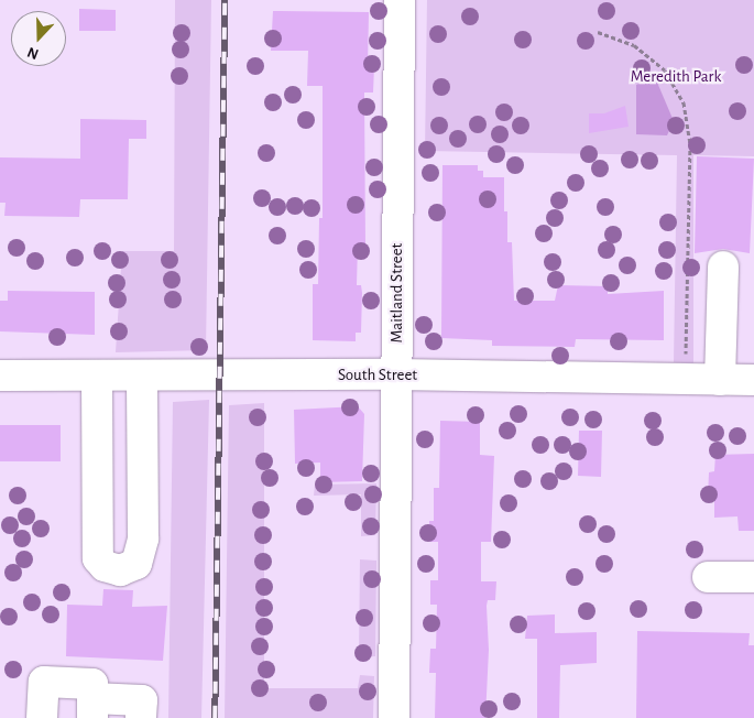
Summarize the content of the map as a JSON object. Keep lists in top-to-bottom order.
{
  "streets": {
    "street": ["Maitland Street", "South Street"]
  },
  "crossings": [
    ["Maitland Street", "South Street"]
  ],
  "parks": ["Meredith Park"],
  "north": "bottom"
}
